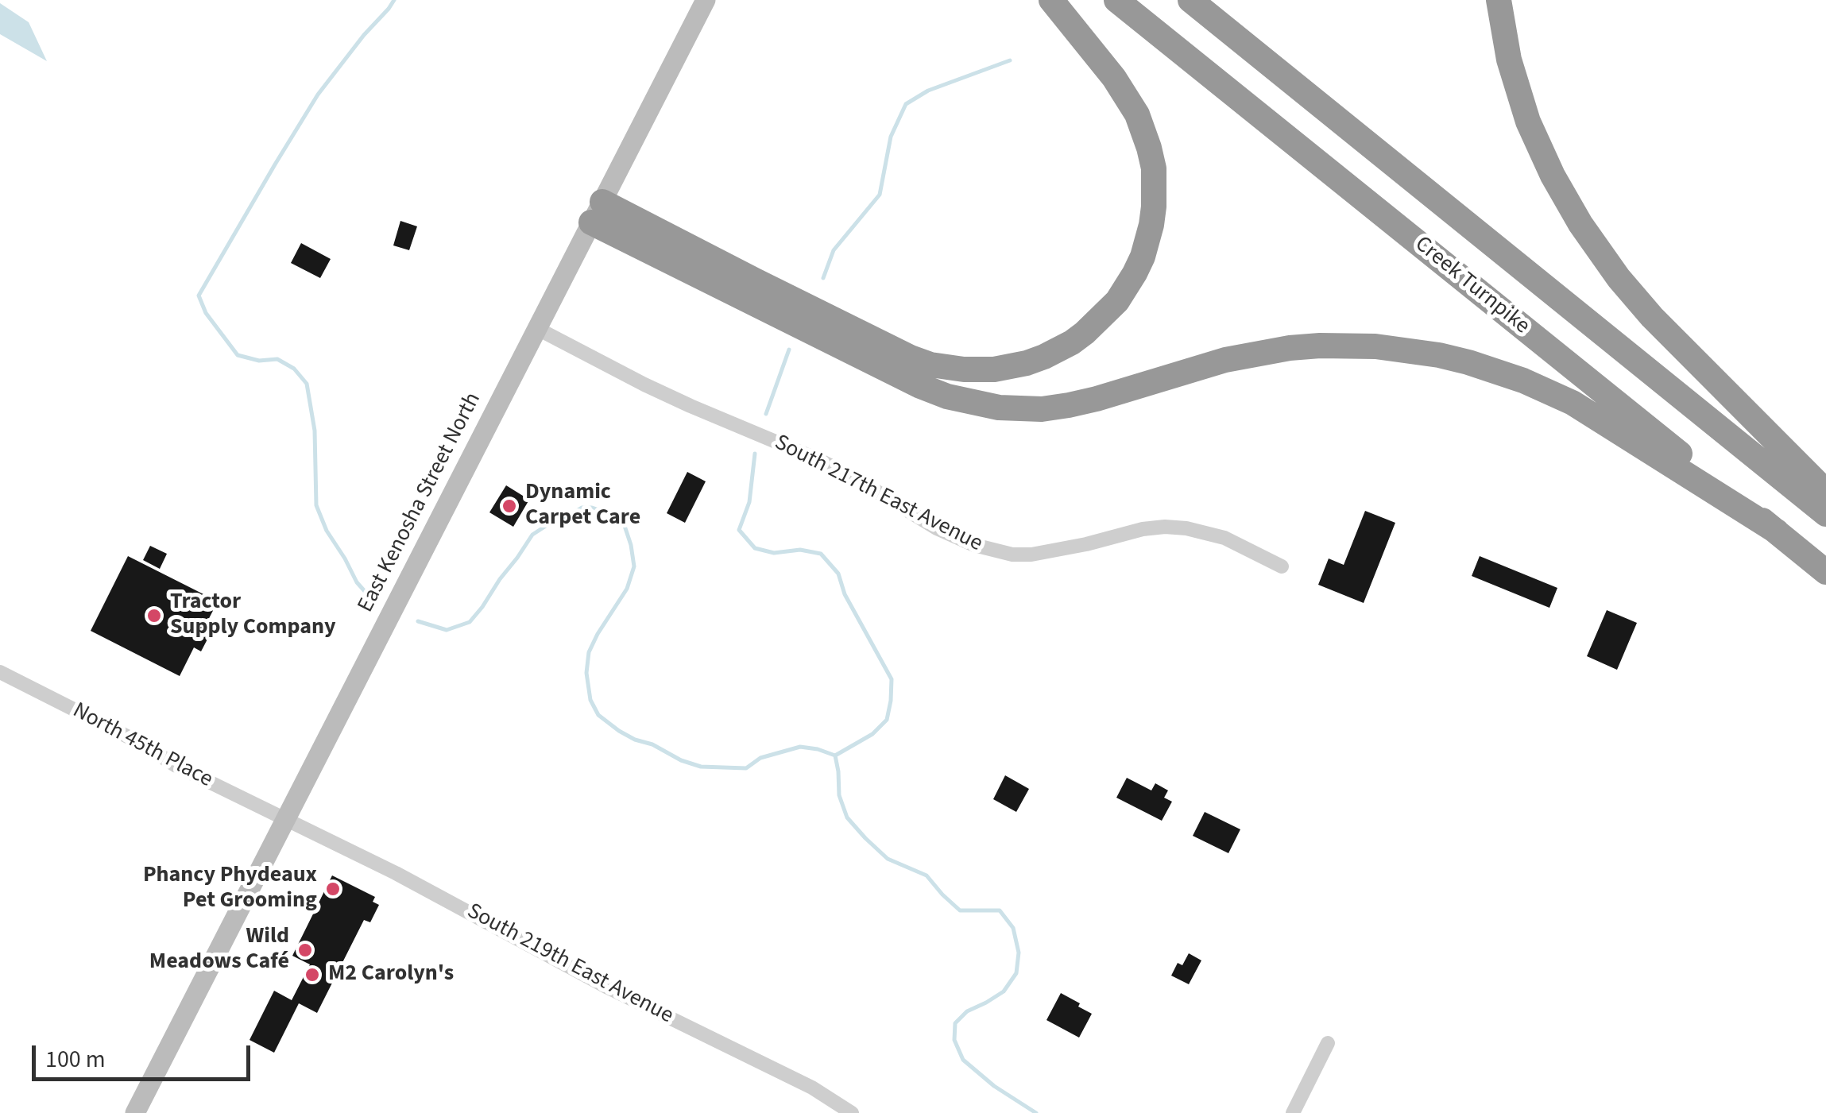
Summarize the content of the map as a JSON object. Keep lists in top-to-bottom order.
{
  "streets": {
    "highway": ["Creek Turnpike"],
    "main road": ["East Kenosha Street North"],
    "street": ["South 217th East Avenue", "North 45th Place", "South 219th East Avenue"]
  },
  "crossings": [
    ["South 217th East Avenue", "East Kenosha Street North"],
    ["East Kenosha Street North", "North 45th Place"],
    ["East Kenosha Street North", "South 219th East Avenue"],
    ["North 45th Place", "South 219th East Avenue"]
  ],
  "places": [
    "Dynamic Carpet Care",
    "Tractor Supply Company",
    "Phancy Phydeaux Pet Grooming",
    "Wild Meadows Café",
    "M2 Carolyn's"
  ],
  "scale_bar": "100 m"
}
